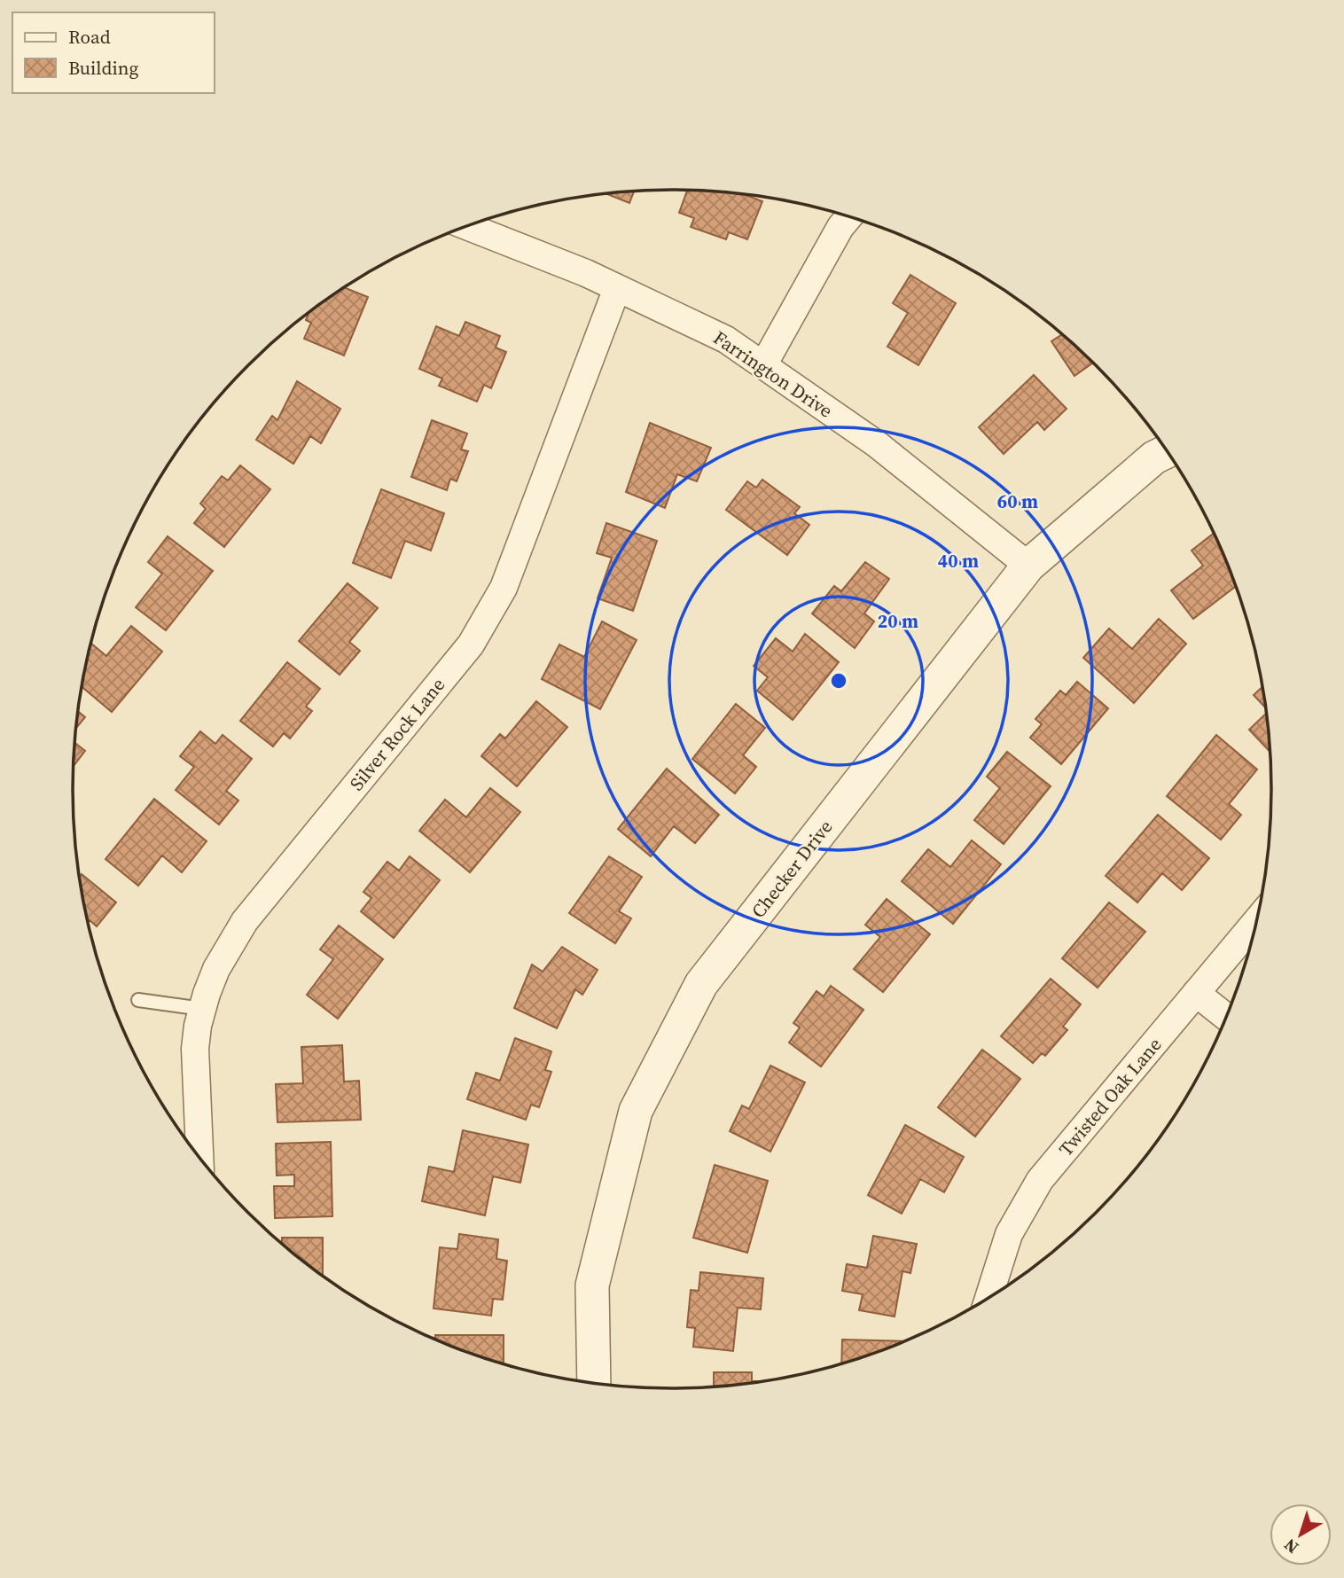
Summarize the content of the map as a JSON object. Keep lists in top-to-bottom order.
{
  "streets": {
    "street": [
      "Farrington Drive",
      "Silver Rock Lane",
      "Checker Drive",
      "Twisted Oak Lane"
    ]
  },
  "crossings": [
    ["Farrington Drive", "Silver Rock Lane"],
    ["Farrington Drive", "Checker Drive"]
  ],
  "legend": ["Road", "Building"],
  "north": "bottom left",
  "rings": ["60 m", "40 m", "20 m"]
}
